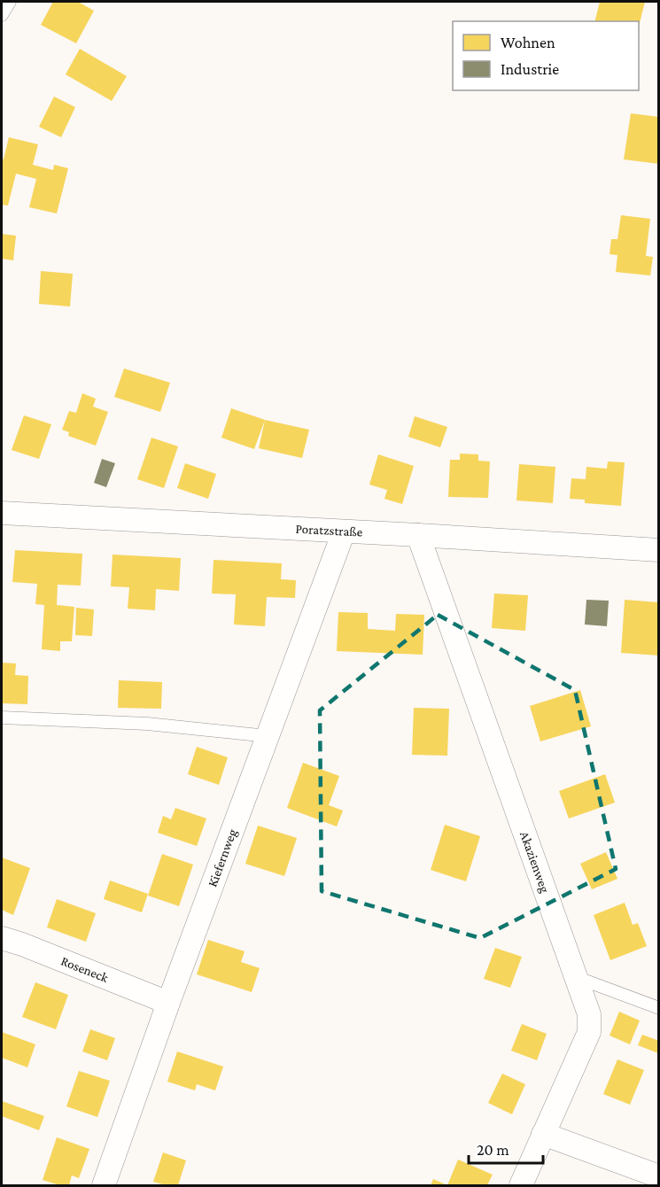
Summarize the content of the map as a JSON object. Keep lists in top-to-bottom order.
{
  "streets": {
    "street": [
      "Poratzstraße",
      "Kiefernweg",
      "Akazienweg",
      "Roseneck"
    ]
  },
  "crossings": [
    ["Poratzstraße", "Kiefernweg"],
    ["Poratzstraße", "Akazienweg"],
    ["Kiefernweg", "Roseneck"]
  ],
  "legend": ["Wohnen", "Industrie"],
  "scale_bar": "20 m"
}
